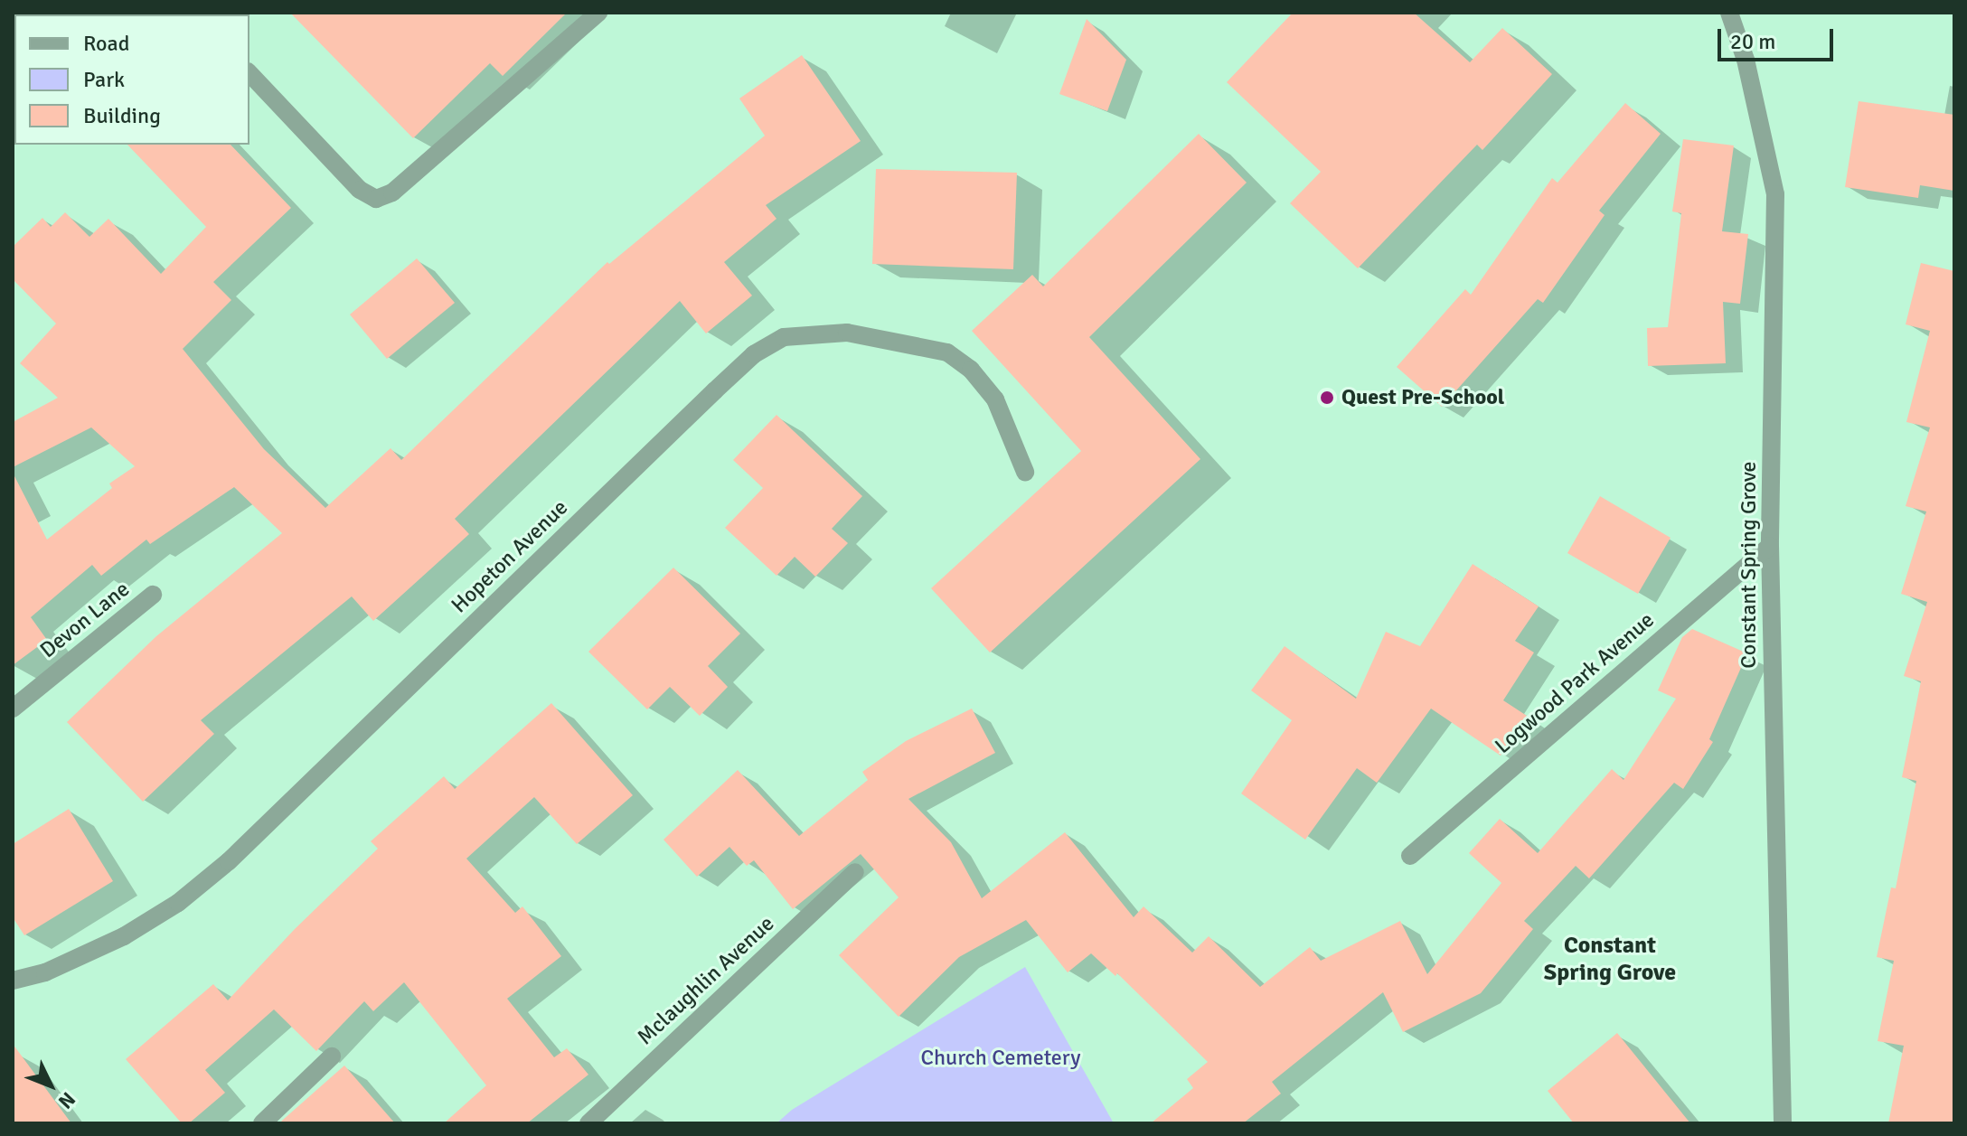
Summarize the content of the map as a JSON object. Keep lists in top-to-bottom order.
{
  "streets": {
    "street": [
      "Hopeton Avenue",
      "Constant Spring Grove",
      "Devon Lane",
      "Logwood Park Avenue",
      "Mclaughlin Avenue"
    ]
  },
  "crossings": [
    ["Constant Spring Grove", "Logwood Park Avenue"]
  ],
  "districts": ["Constant Spring Grove"],
  "parks": ["Church Cemetery"],
  "places": ["Quest Pre-School"],
  "legend": ["Road", "Park", "Building"],
  "scale_bar": "20 m",
  "north": "bottom right"
}
